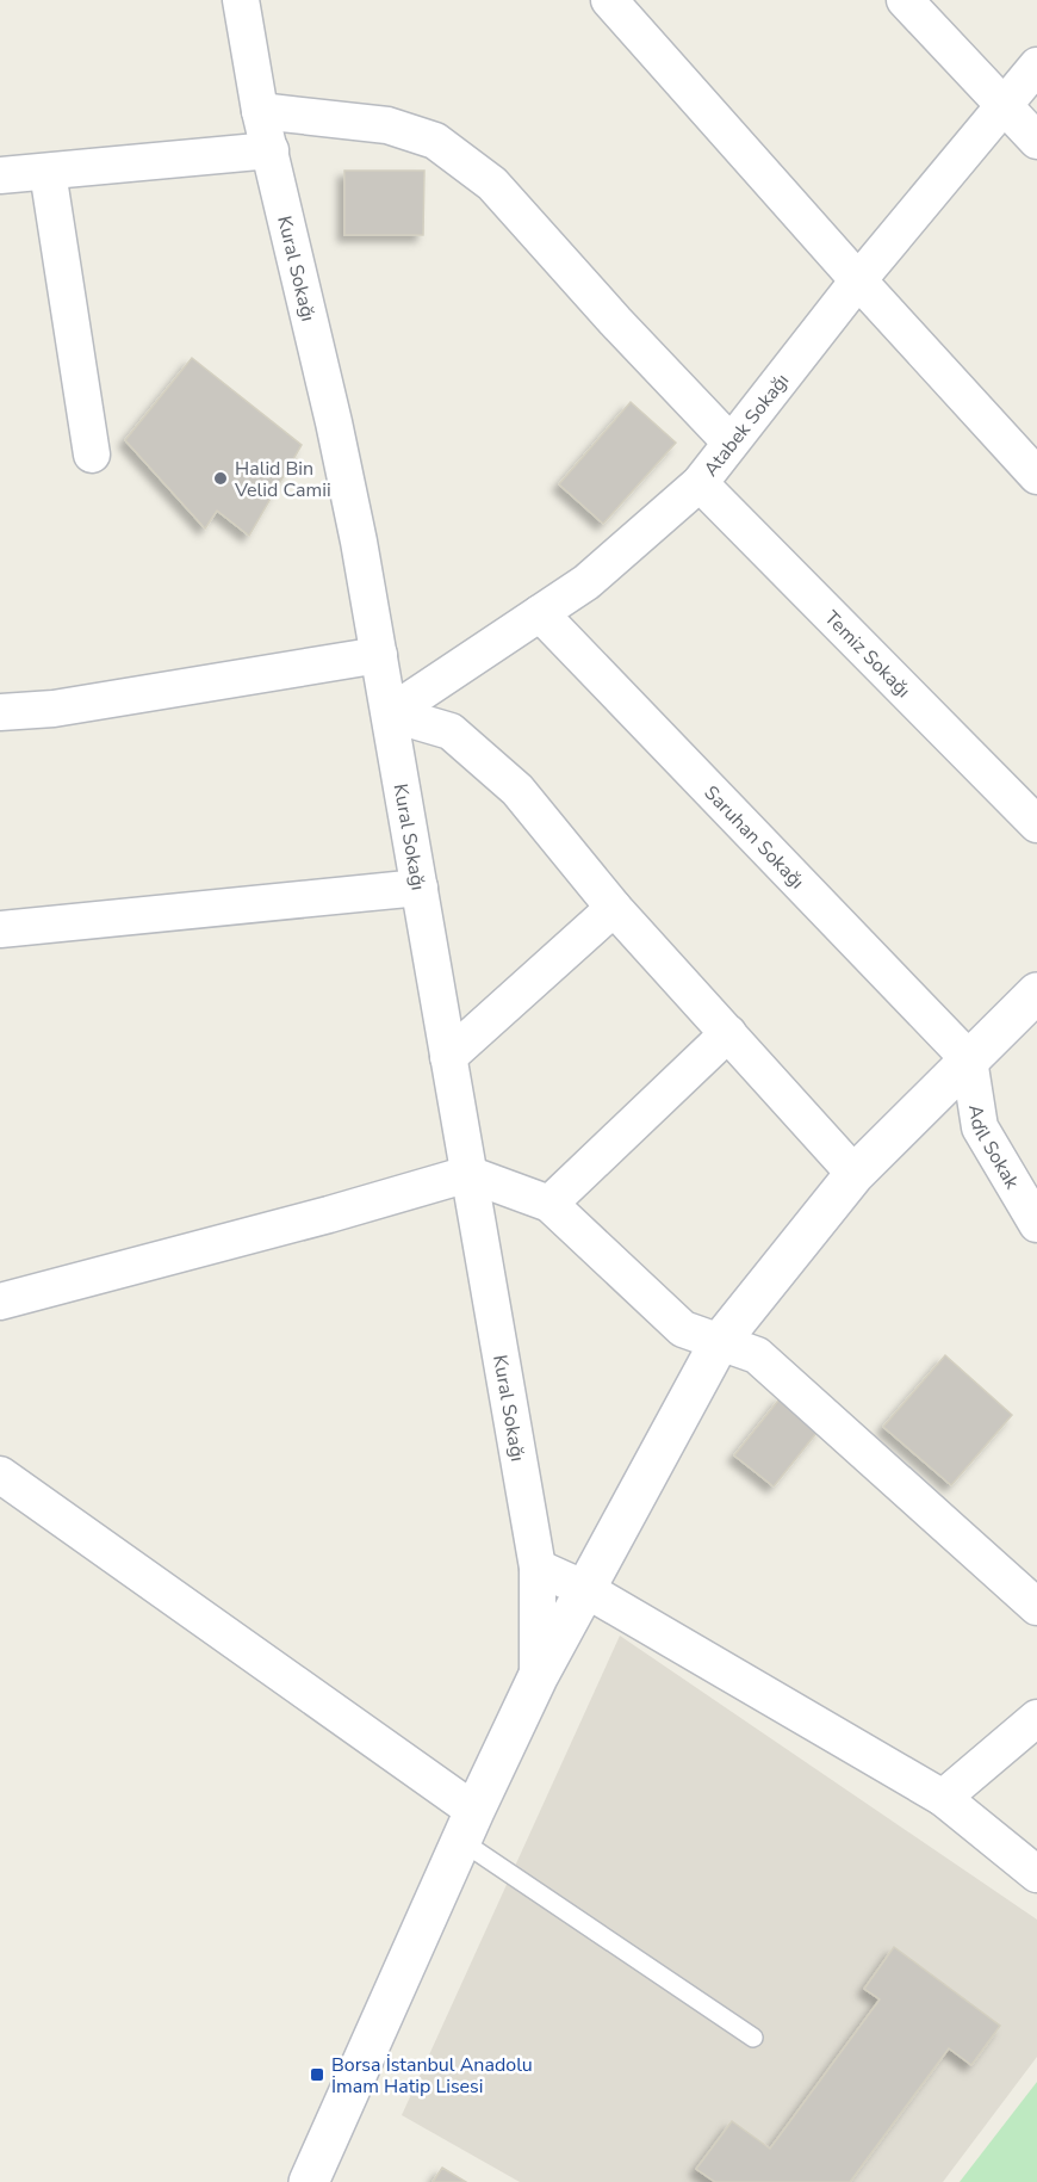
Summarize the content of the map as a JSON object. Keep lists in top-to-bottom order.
{
  "streets": {
    "street": [
      "Kural Sokağı",
      "Atabek Sokağı",
      "Temiz Sokağı",
      "Saruhan Sokağı",
      "Adil Sokak"
    ]
  },
  "crossings": [
    ["Kural Sokağı", "Atabek Sokağı"],
    ["Atabek Sokağı", "Temiz Sokağı"],
    ["Atabek Sokağı", "Saruhan Sokağı"],
    ["Saruhan Sokağı", "Adil Sokak"]
  ],
  "places": {
    "other": ["Halid Bin Velid Camii"],
    "transit": ["Borsa İstanbul Anadolu İmam Hatip Lisesi"]
  }
}
